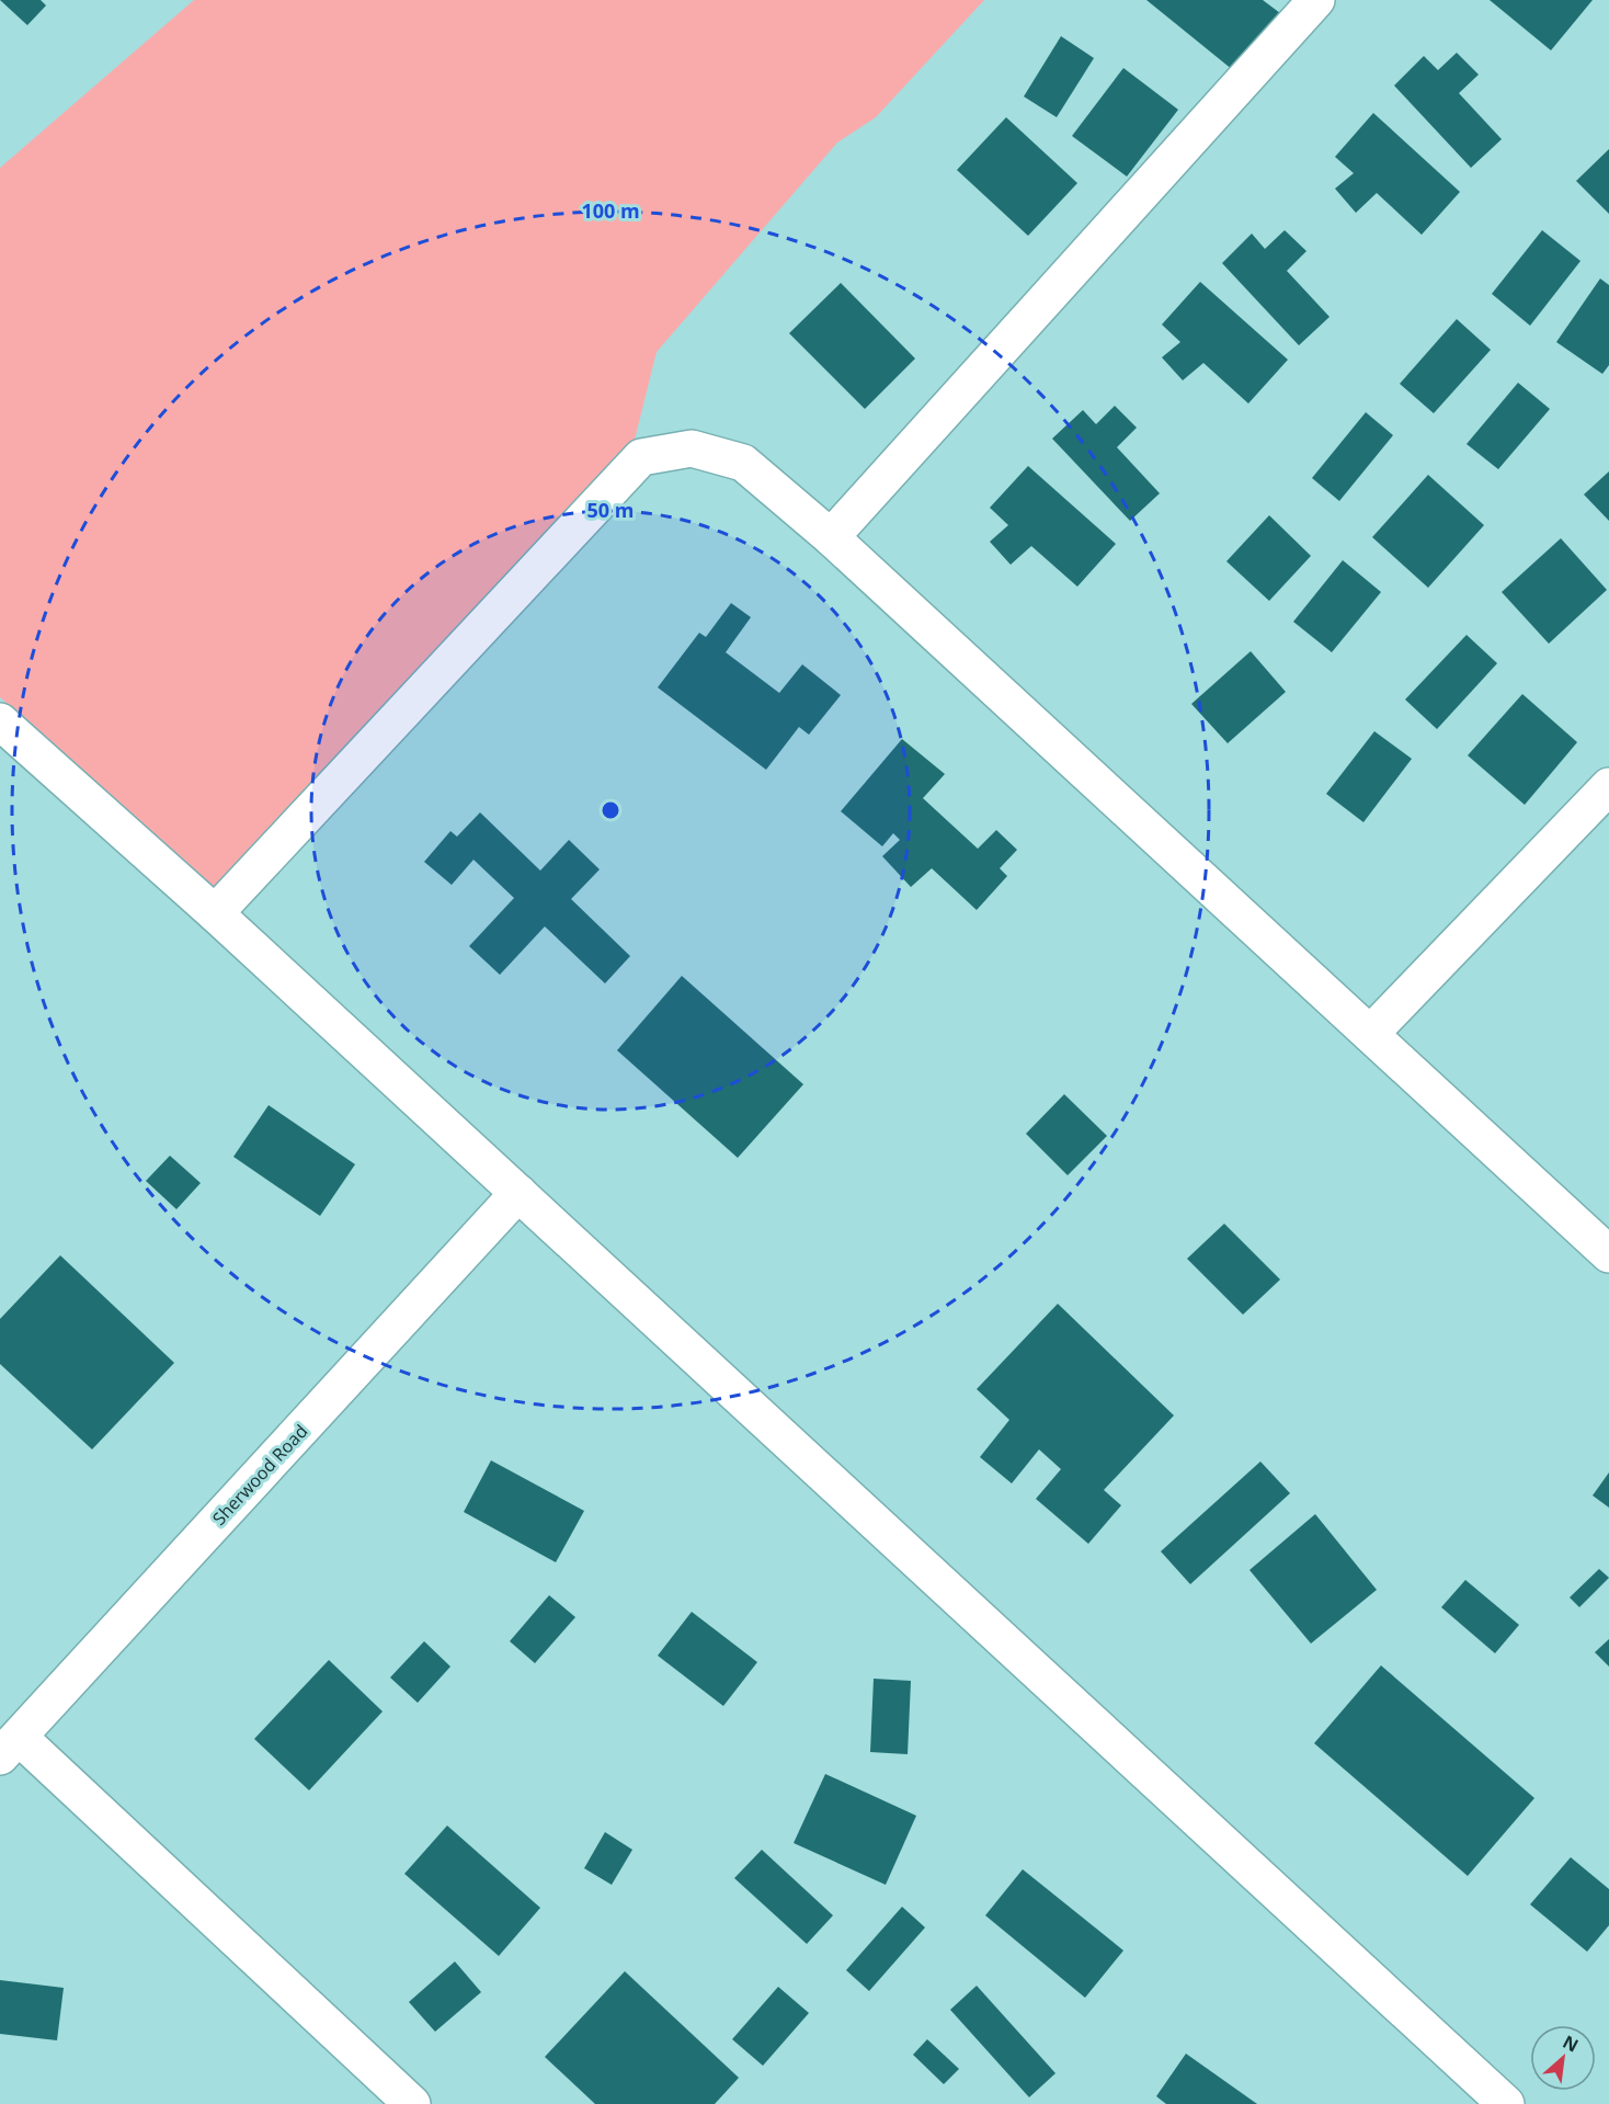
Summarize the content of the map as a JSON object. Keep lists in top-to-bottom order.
{
  "streets": {
    "street": ["Sherwood Road"]
  },
  "north": "top right",
  "rings": ["100 m", "50 m"]
}
